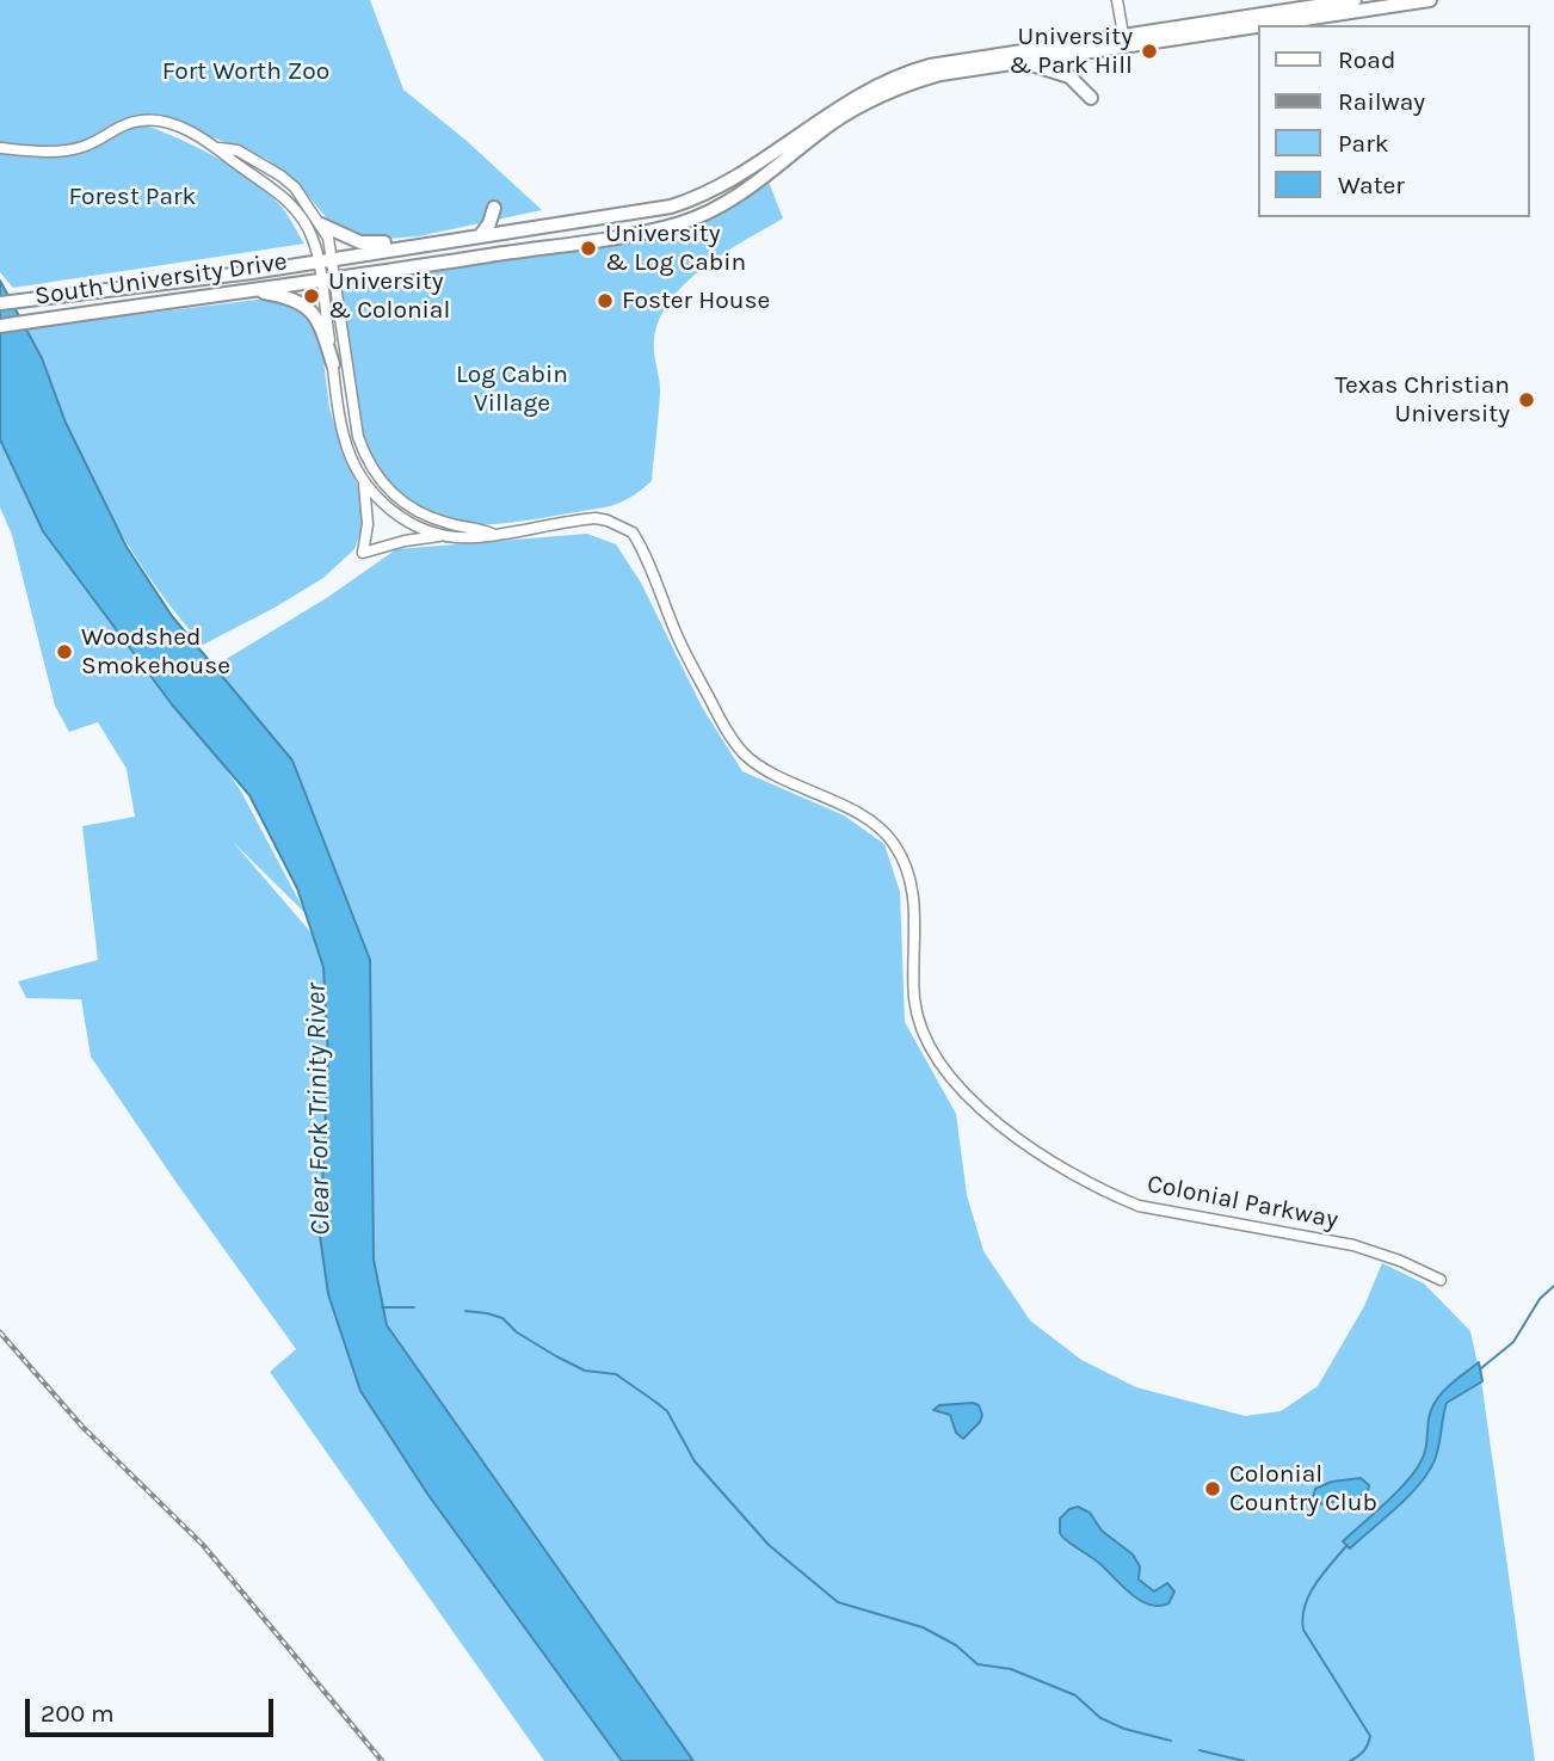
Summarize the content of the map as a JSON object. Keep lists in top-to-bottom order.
{
  "streets": {
    "main road": ["South University Drive"],
    "street": ["Colonial Parkway"]
  },
  "water": ["Clear Fork Trinity River"],
  "parks": ["Fort Worth Zoo", "Forest Park", "Log Cabin Village"],
  "places": [
    "University & Park Hill",
    "University & Log Cabin",
    "University & Colonial",
    "Foster House",
    "Texas Christian University",
    "Woodshed Smokehouse",
    "Colonial Country Club"
  ],
  "legend": [
    "Road",
    "Railway",
    "Park",
    "Water"
  ],
  "scale_bar": "200 m"
}
